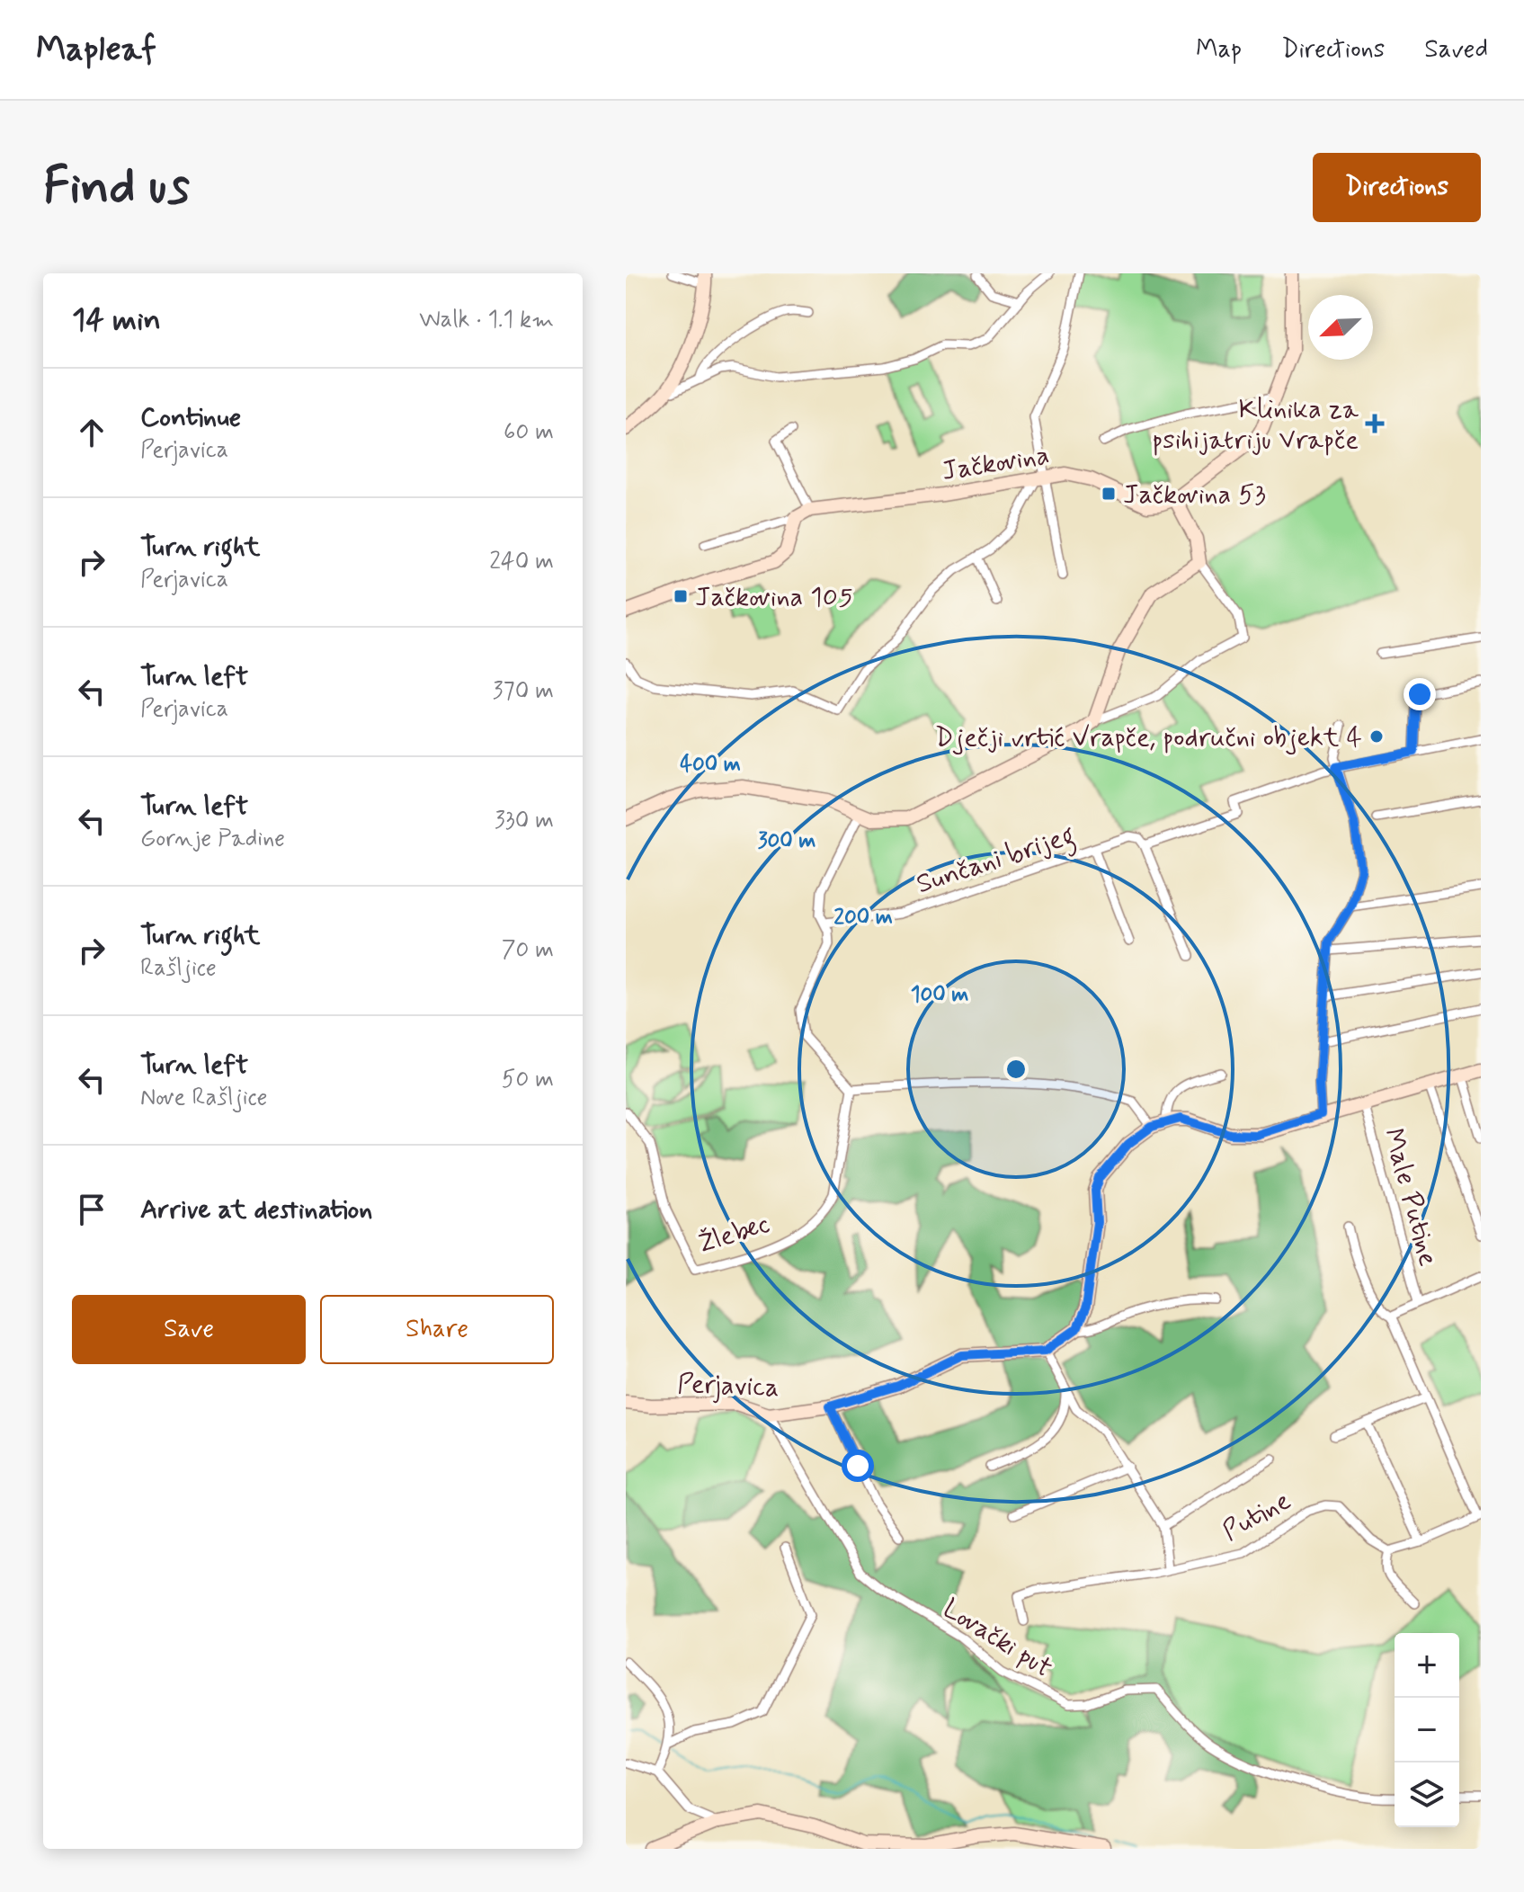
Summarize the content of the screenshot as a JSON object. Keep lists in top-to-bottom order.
{
  "streets": {
    "street": [
      "Jačkovina",
      "Sunčani brijeg",
      "Male Putine",
      "Žlebec",
      "Perjavica",
      "Putine",
      "Lovački put"
    ]
  },
  "crossings": [
    ["Perjavica", "Lovački put"]
  ],
  "places": {
    "health": ["Klinika za psihijatriju Vrapče"],
    "transit": ["Jačkovina 53", "Jačkovina 105"],
    "other": ["Dječji vrtić Vrapče, područni objekt 4"]
  },
  "north": "bottom left",
  "page": {
    "header": "Mapleaf",
    "nav": ["Map", "Directions", "Saved"],
    "buttons": [
      "Directions",
      ["Save", "Share"]
    ],
    "title": "Find us",
    "heading": ["14 min", "Walk · 1.1 km"],
    "list": [
      ["Continue", "Perjavica", "60 m"],
      ["Turn right", "Perjavica", "240 m"],
      ["Turn left", "Perjavica", "370 m"],
      ["Turn left", "Gornje Padine", "330 m"],
      ["Turn right", "Rašljice", "70 m"],
      ["Turn left", "Nove Rašljice", "50 m"],
      "Arrive at destination"
    ],
    "map_buttons": ["+", "−"]
  },
  "rings": [
    "400 m",
    "300 m",
    "200 m",
    "100 m"
  ]
}
